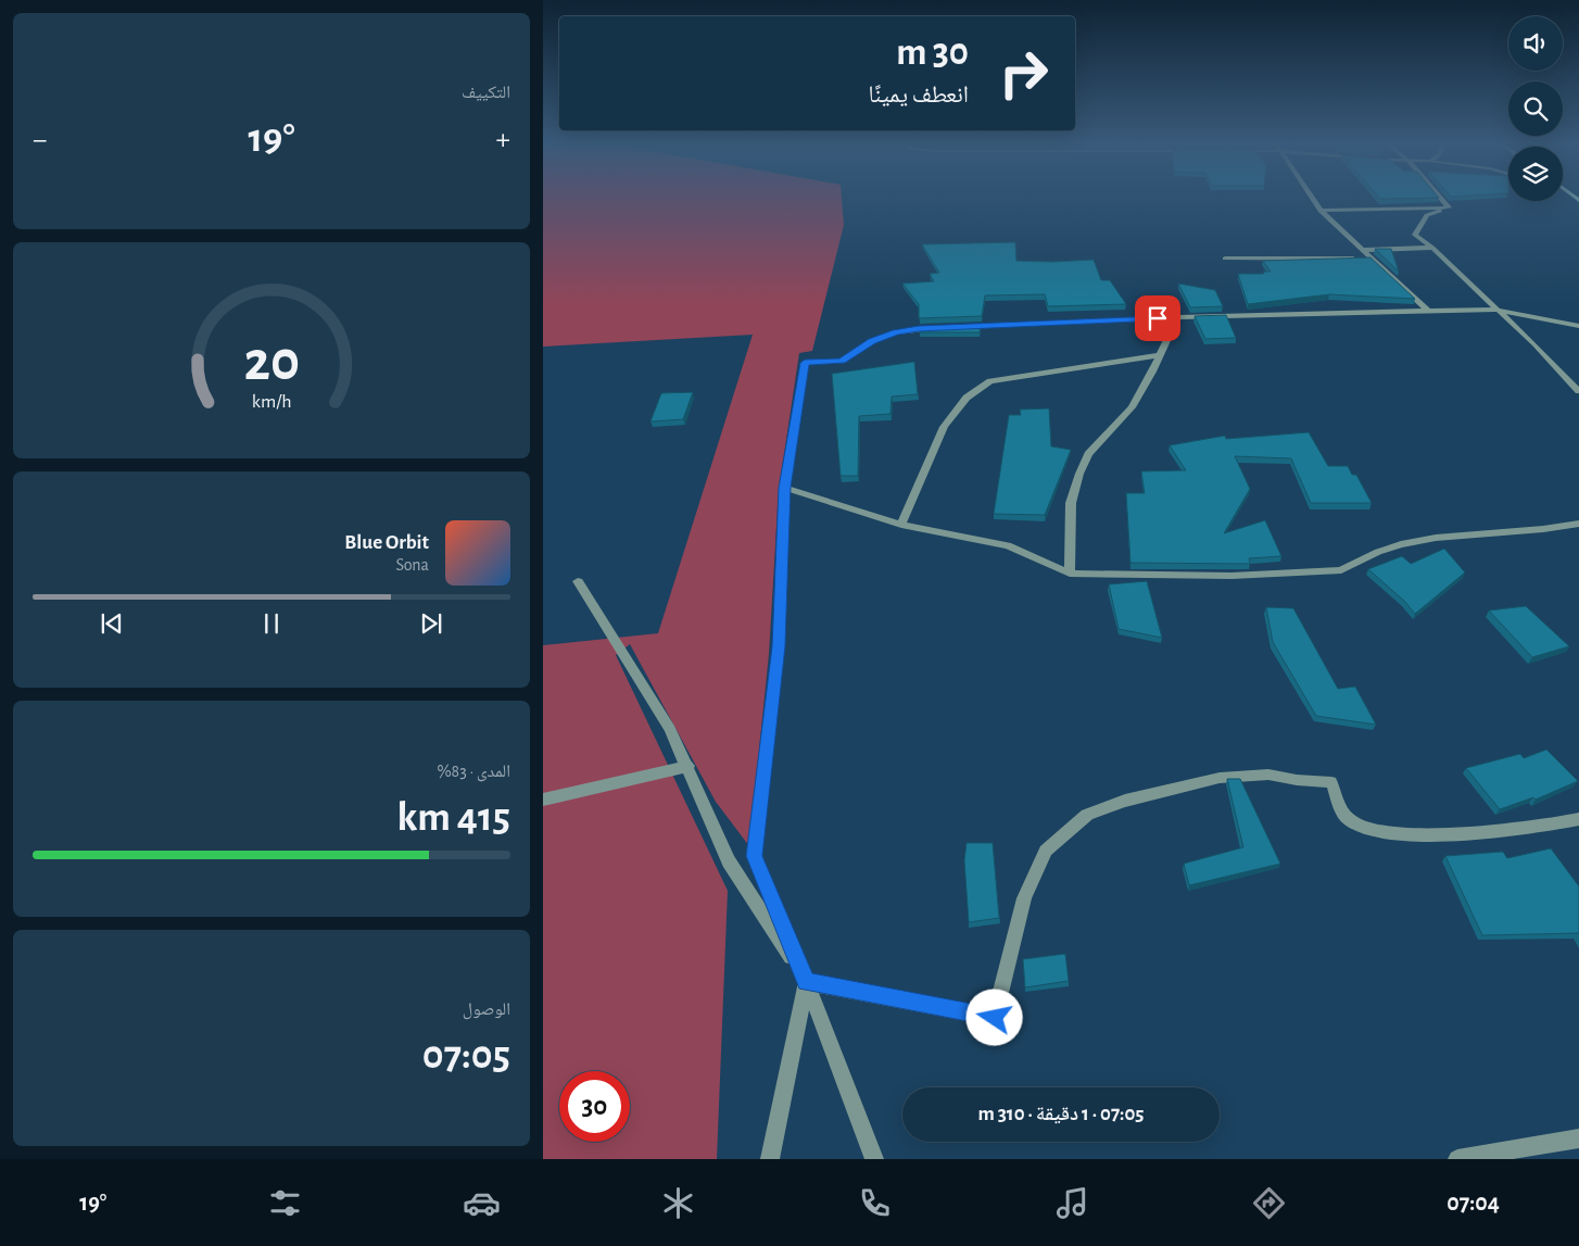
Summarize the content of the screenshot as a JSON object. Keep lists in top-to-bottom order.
{
  "page": {
    "tile": [
      "التكييف",
      ["المدى · 83%", "415 km"],
      ["الوصول", "07:05"]
    ],
    "turn": ["30 m", "انعطف يمينًا"],
    "heat": ["−", "19°", "+"],
    "song": ["Blue Orbit", "Sona"],
    "limit": "30",
    "trip": "07:05 · 1 دقيقة · 310 m",
    "tabs": ["07:04", "19°"],
    "gauge": ["20", "km/h"]
  }
}
